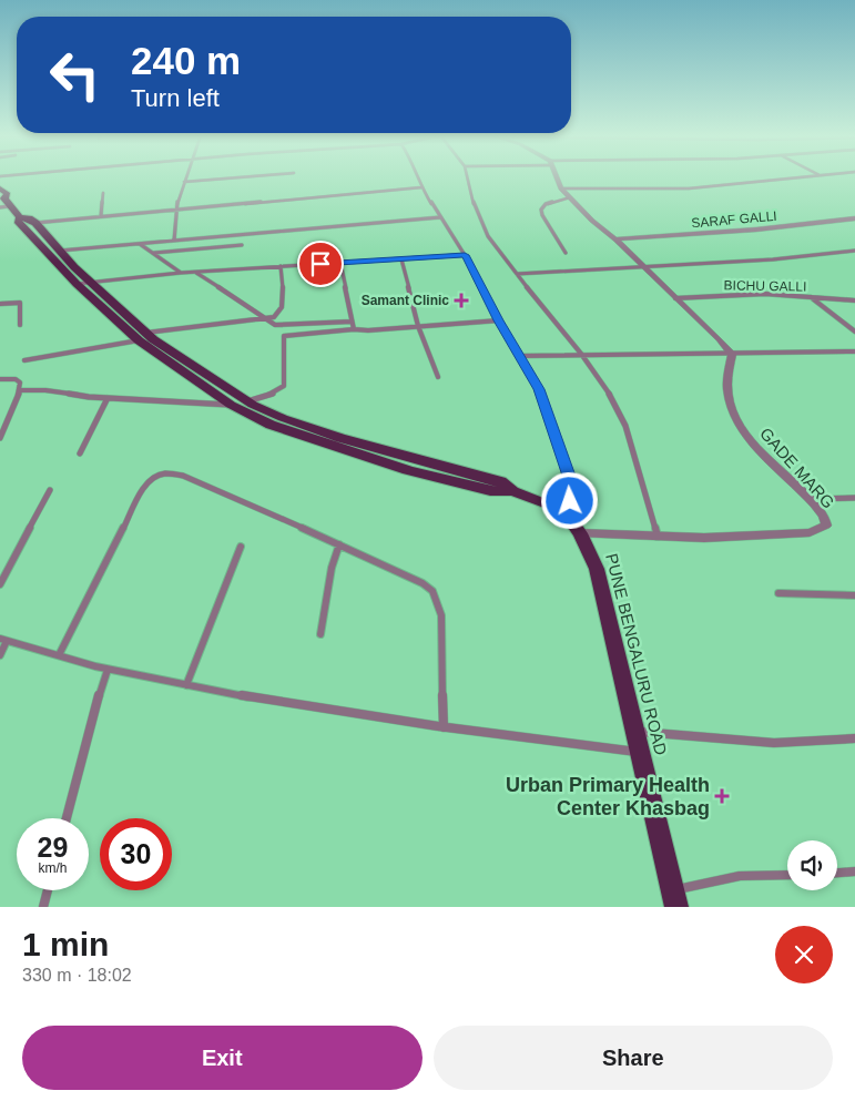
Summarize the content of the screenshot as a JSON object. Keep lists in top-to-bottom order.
{
  "streets": {
    "main road": ["PUNE BENGALURU ROAD"],
    "street": ["SARAF GALLI", "BICHU GALLI", "GADE MARG"]
  },
  "crossings": [
    ["GADE MARG", "PUNE BENGALURU ROAD"]
  ],
  "places": {
    "health": ["Samant Clinic", "Urban Primary Health Center Khasbag"]
  },
  "page": {
    "turn": ["240 m", "Turn left"],
    "speed": "29 km/h",
    "limit": "30",
    "heading": ["1 min", "330 m · 18:02"],
    "buttons": ["Exit", "Share"]
  }
}
